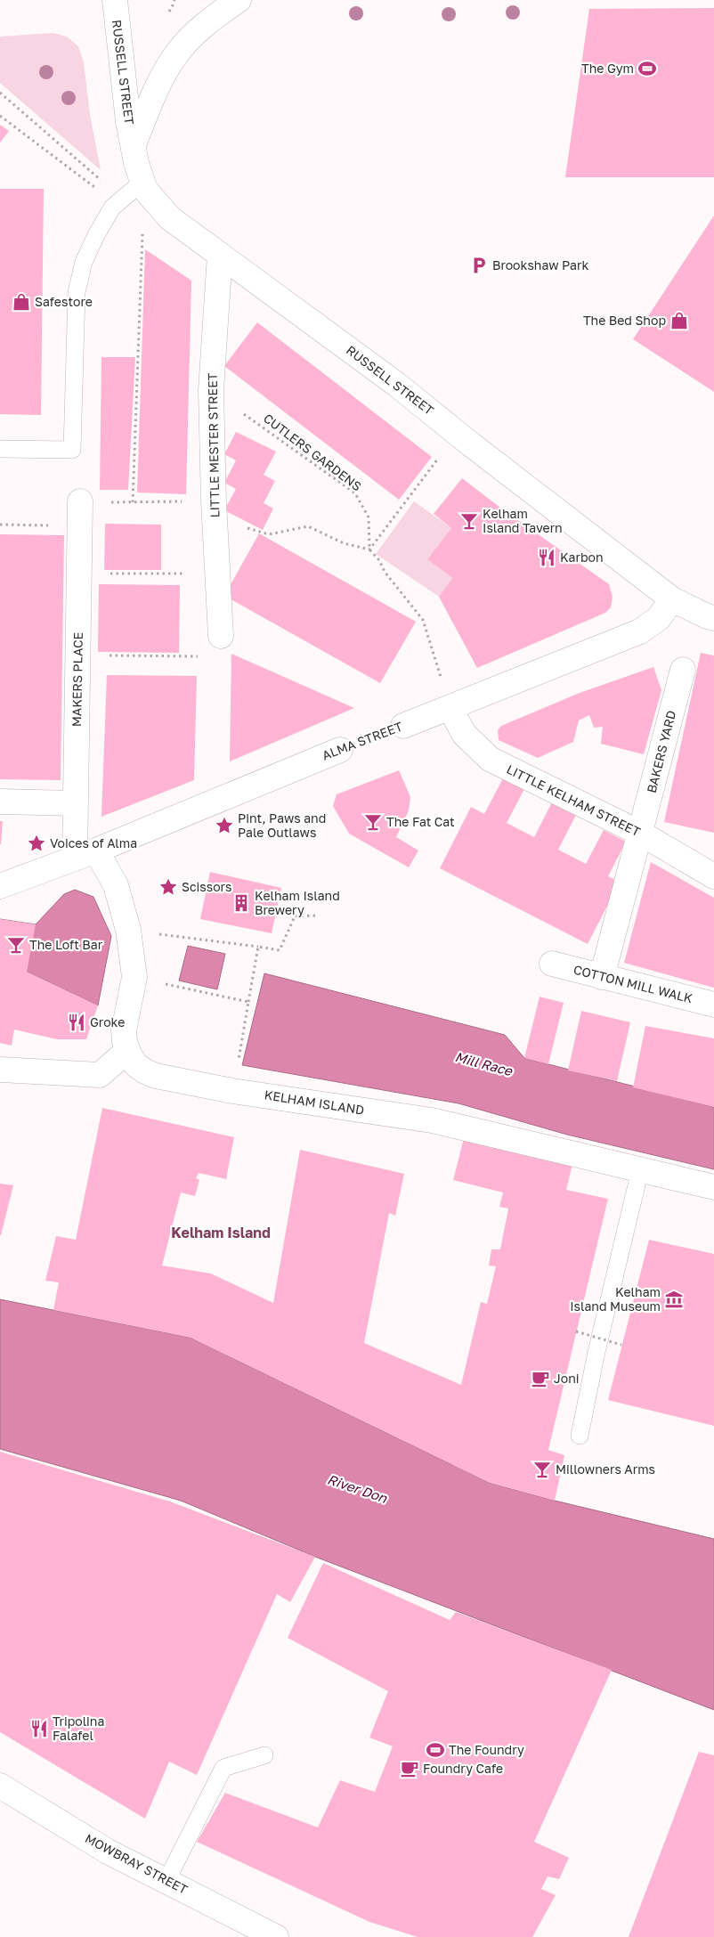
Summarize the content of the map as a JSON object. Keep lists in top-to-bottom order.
{
  "streets": {
    "street": [
      "RUSSELL STREET",
      "LITTLE MESTER STREET",
      "MAKERS PLACE",
      "ALMA STREET",
      "BAKERS YARD",
      "LITTLE KELHAM STREET",
      "COTTON MILL WALK",
      "KELHAM ISLAND",
      "MOWBRAY STREET"
    ],
    "path": ["CUTLERS GARDENS"]
  },
  "crossings": [
    ["RUSSELL STREET", "LITTLE MESTER STREET"],
    ["RUSSELL STREET", "ALMA STREET"],
    ["LITTLE MESTER STREET", "CUTLERS GARDENS"],
    ["MAKERS PLACE", "ALMA STREET"],
    ["MAKERS PLACE", "KELHAM ISLAND"],
    ["ALMA STREET", "LITTLE KELHAM STREET"],
    ["ALMA STREET", "KELHAM ISLAND"],
    ["BAKERS YARD", "LITTLE KELHAM STREET"],
    ["BAKERS YARD", "COTTON MILL WALK"]
  ],
  "districts": ["Kelham Island"],
  "water": ["Mill Race", "River Don"],
  "places": {
    "sports": ["The Gym", "The Foundry"],
    "parking": ["Brookshaw Park"],
    "shop": ["Safestore", "The Bed Shop"],
    "bar": [
      "Kelham Island Tavern",
      "The Fat Cat",
      "The Loft Bar",
      "Millowners Arms"
    ],
    "restaurant": ["Karbon", "Groke", "Tripolina Falafel"],
    "place": ["Pint, Paws and Pale Outlaws", "Voices of Alma", "Scissors"],
    "building": ["Kelham Island Brewery"],
    "museum": ["Kelham Island Museum"],
    "cafe": ["Joni", "Foundry Cafe"]
  }
}
